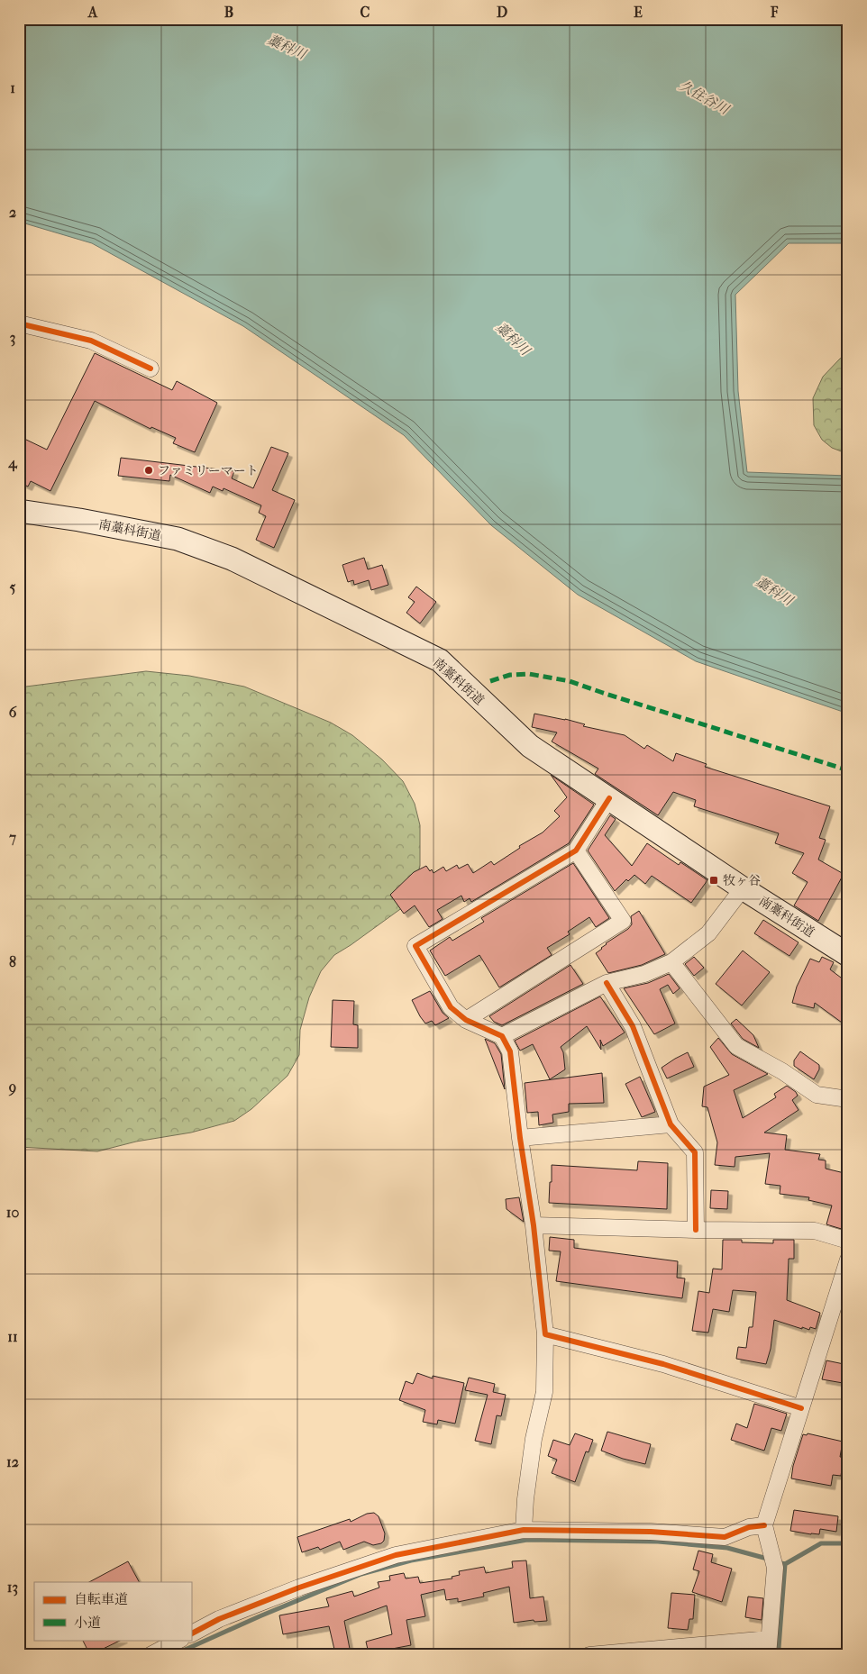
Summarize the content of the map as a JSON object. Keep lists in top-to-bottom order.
{
  "streets": {
    "main road": ["南藁科街道"]
  },
  "water": ["藁科川", "久住谷川"],
  "places": {
    "other": ["ファミリーマート"],
    "transit": ["牧ヶ谷"]
  },
  "legend": ["自転車道", "小道"],
  "grid": {
    "columns": [
      "A",
      "B",
      "C",
      "D",
      "E",
      "F"
    ],
    "rows": [
      "1",
      "2",
      "3",
      "4",
      "5",
      "6",
      "7",
      "8",
      "9",
      "10",
      "11",
      "12",
      "13"
    ]
  }
}
